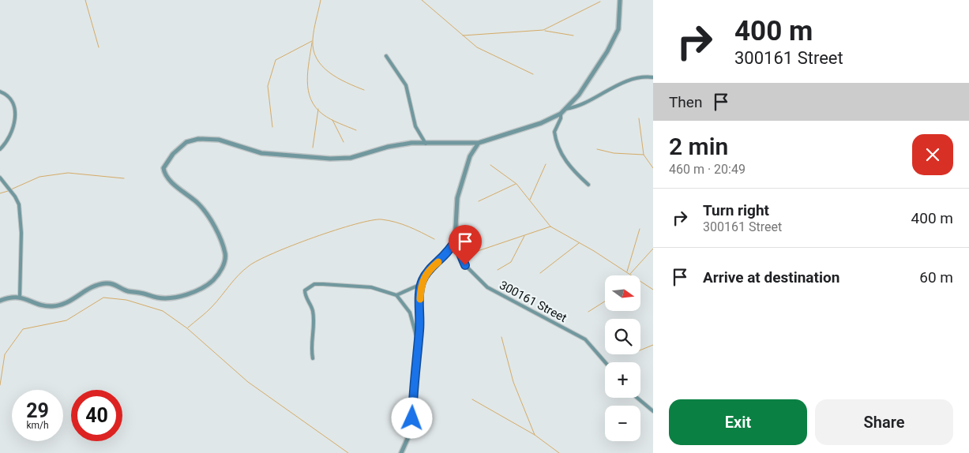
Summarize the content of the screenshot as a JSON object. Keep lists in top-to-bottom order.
{
  "streets": {
    "street": ["300161 Street"]
  },
  "north": "right",
  "page": {
    "turn": ["400 m", "300161 Street"],
    "then": "Then",
    "heading": ["2 min", "460 m · 20:49"],
    "list": [
      {
        "name": "Turn right",
        "note": "300161 Street",
        "value": "400 m"
      },
      {
        "name": "Arrive at destination",
        "value": "60 m"
      }
    ],
    "map_buttons": ["+", "−"],
    "speed": "29 km/h",
    "limit": "40",
    "buttons": ["Exit", "Share"]
  }
}
